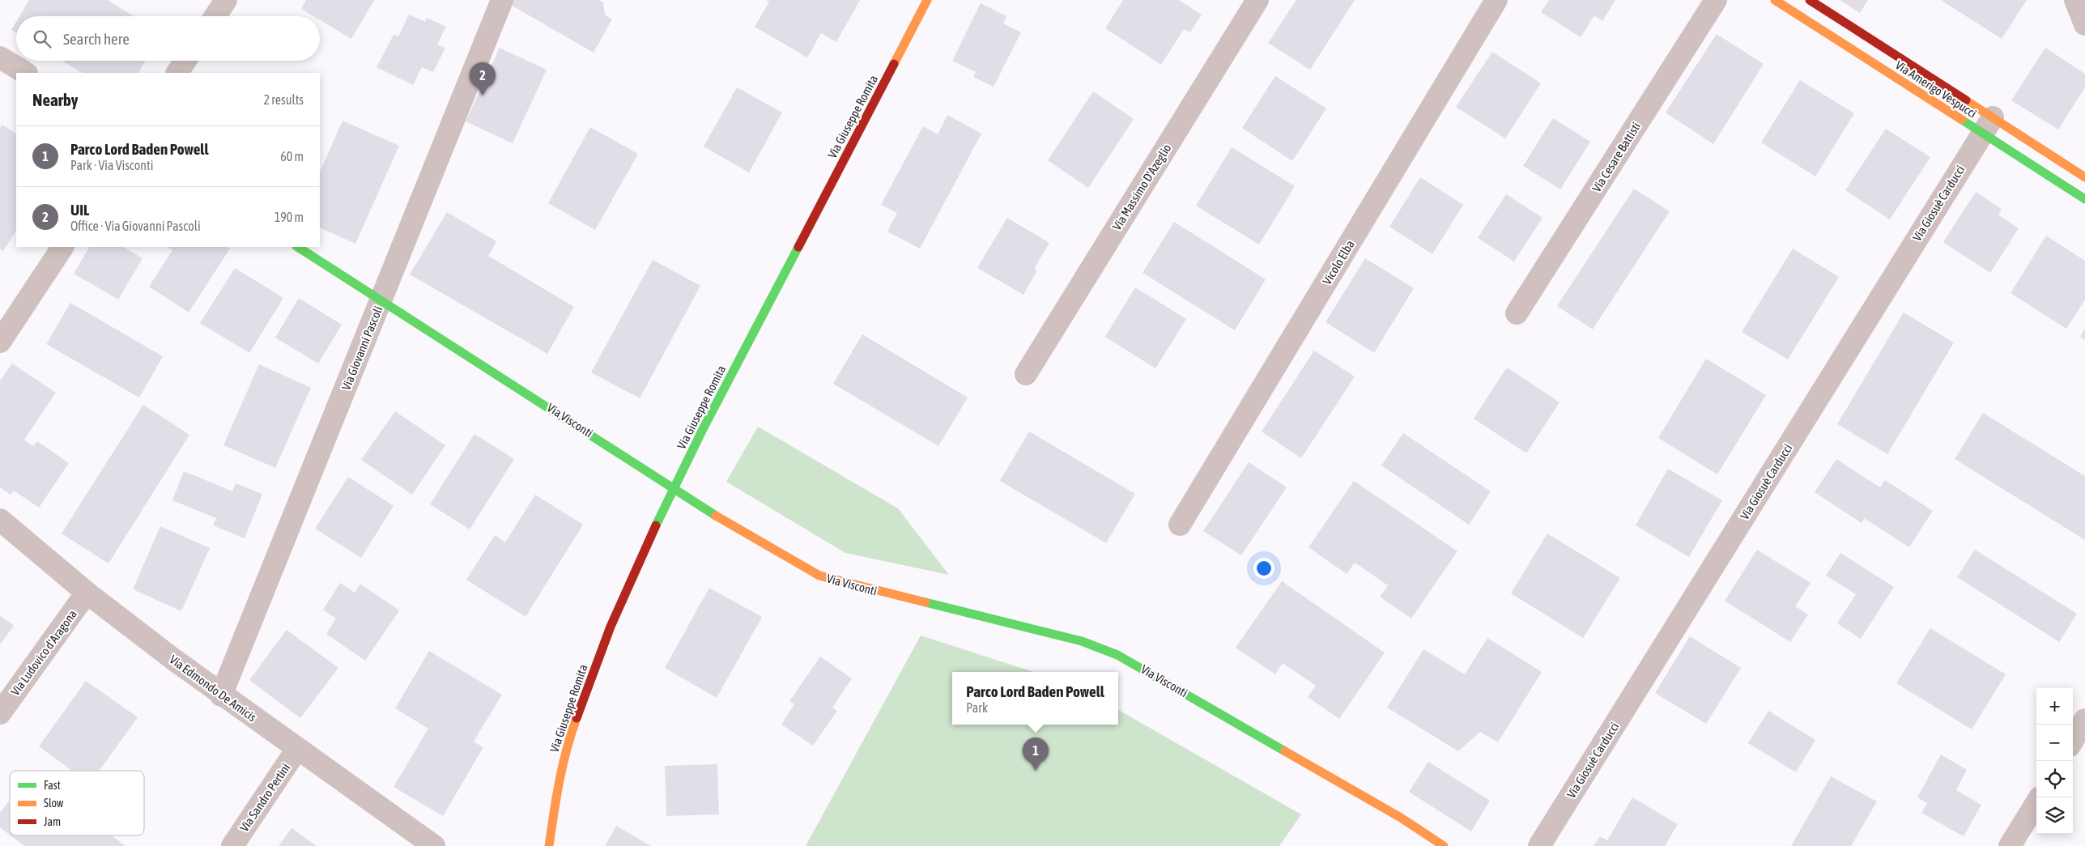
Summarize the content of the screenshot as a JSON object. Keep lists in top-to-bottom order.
{
  "streets": {
    "street": [
      "Via Amerigo Vespucci",
      "Via Giuseppe Romita",
      "Via Cesare Battisti",
      "Via Massimo D'Azeglio",
      "Via Giosuè Carducci",
      "Vicolo Elba",
      "Via Giovanni Pascoli",
      "Via Visconti",
      "Via Ludovico d'Aragona",
      "Via Edmondo De Amicis",
      "Via Sandro Pertini"
    ]
  },
  "crossings": [
    ["Via Amerigo Vespucci", "Via Giosuè Carducci"],
    ["Via Giuseppe Romita", "Via Visconti"],
    ["Via Giovanni Pascoli", "Via Visconti"],
    ["Via Giovanni Pascoli", "Via Edmondo De Amicis"],
    ["Via Ludovico d'Aragona", "Via Edmondo De Amicis"],
    ["Via Edmondo De Amicis", "Via Sandro Pertini"]
  ],
  "legend": ["Fast", "Slow", "Jam"],
  "page": {
    "search": "Search here",
    "pins": ["2", "1"],
    "heading": ["Nearby", "2 results"],
    "list": [
      {
        "mark": "1",
        "name": "Parco Lord Baden Powell",
        "note": "Park · Via Visconti",
        "value": "60 m"
      },
      {
        "mark": "2",
        "name": "UIL",
        "note": "Office · Via Giovanni Pascoli",
        "value": "190 m"
      }
    ],
    "popup": ["Parco Lord Baden Powell", "Park"],
    "map_buttons": ["+", "−"]
  }
}
